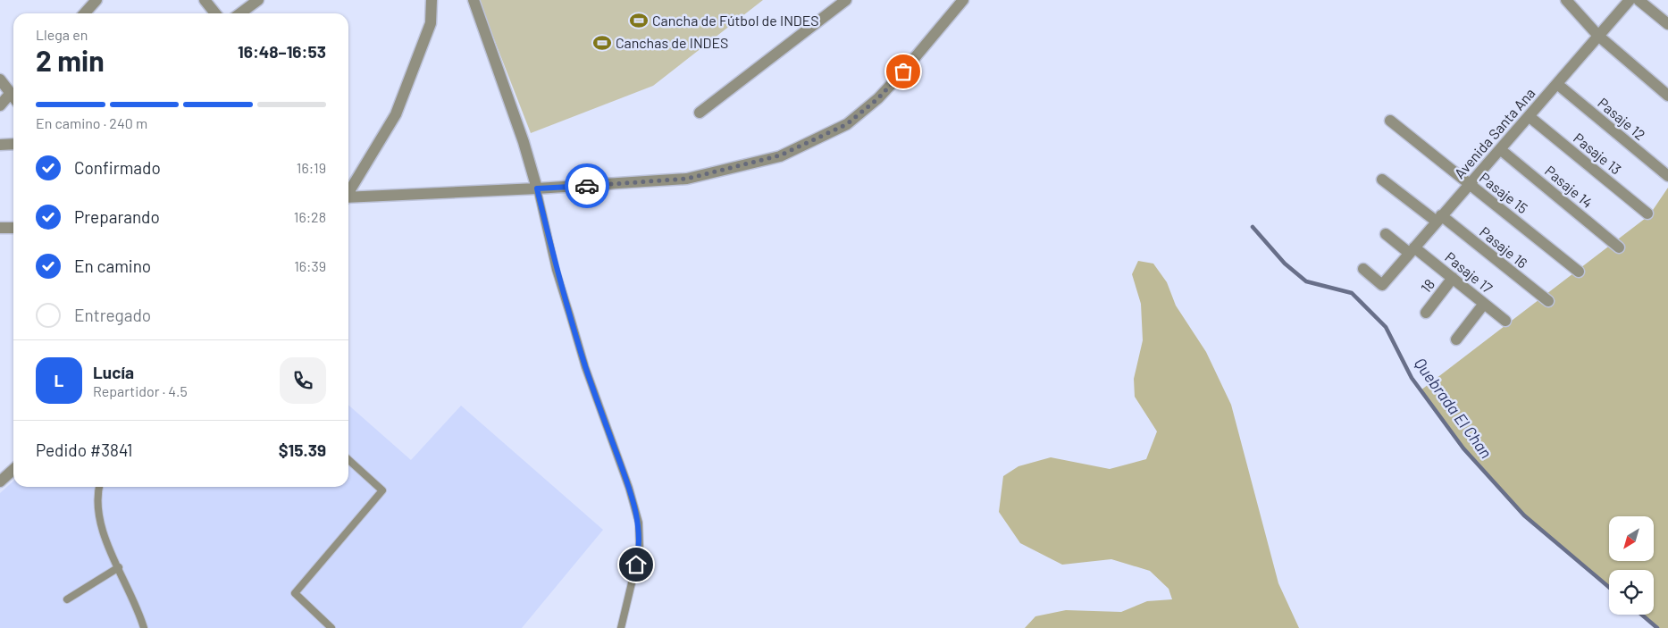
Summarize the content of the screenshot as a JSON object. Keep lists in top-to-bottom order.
{
  "streets": {
    "street": [
      "Pasaje 12",
      "Avenida Santa Ana",
      "Pasaje 13",
      "Pasaje 14",
      "Pasaje 15",
      "Pasaje 16",
      "Pasaje 17",
      "18"
    ]
  },
  "crossings": [
    ["Pasaje 12", "Avenida Santa Ana"],
    ["Avenida Santa Ana", "Pasaje 13"],
    ["Avenida Santa Ana", "Pasaje 14"],
    ["Avenida Santa Ana", "Pasaje 15"],
    ["Avenida Santa Ana", "Pasaje 16"],
    ["Avenida Santa Ana", "Pasaje 17"],
    ["Pasaje 17", "18"]
  ],
  "water": ["Quebrada El Chan"],
  "places": {
    "sports": ["Cancha de Fútbol de INDES", "Canchas de INDES"]
  },
  "north": "bottom left",
  "page": {
    "heading": ["2 min", "Llega en", "16:48–16:53"],
    "panel": [
      "Lucía",
      "Repartidor · 4.5",
      "Pedido #3841",
      "$15.39"
    ],
    "bar": "En camino · 240 m",
    "list": [
      ["Confirmado", "16:19"],
      ["Preparando", "16:28"],
      ["En camino", "16:39"],
      "Entregado"
    ],
    "round": "L"
  }
}
